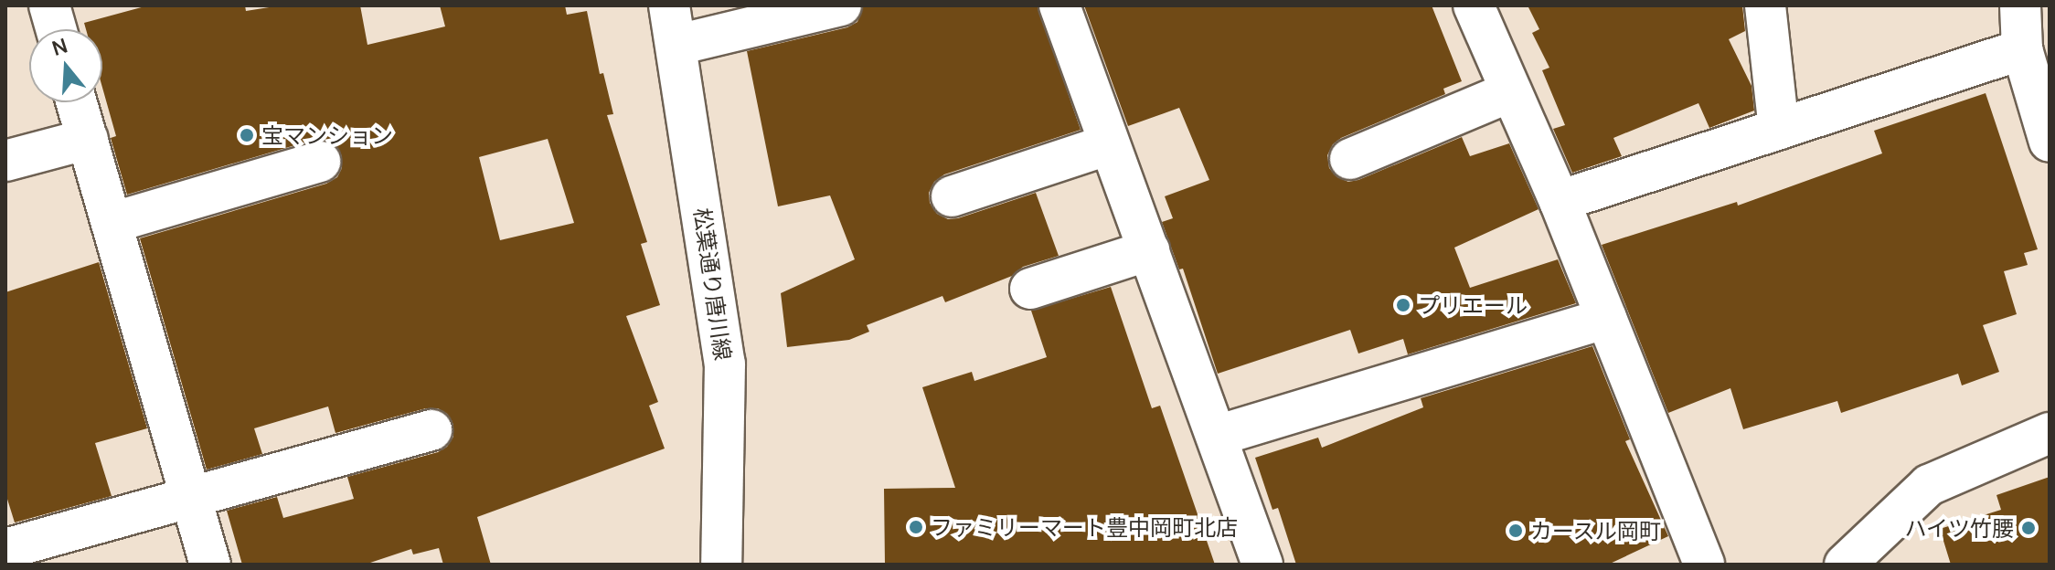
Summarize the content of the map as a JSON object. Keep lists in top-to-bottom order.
{
  "streets": {
    "street": ["松葉通り唐川線"]
  },
  "places": [
    "宝マンション",
    "プリエール",
    "ファミリーマート豊中岡町北店",
    "ハイツ竹腰",
    "カースル岡町"
  ],
  "north": "top"
}
